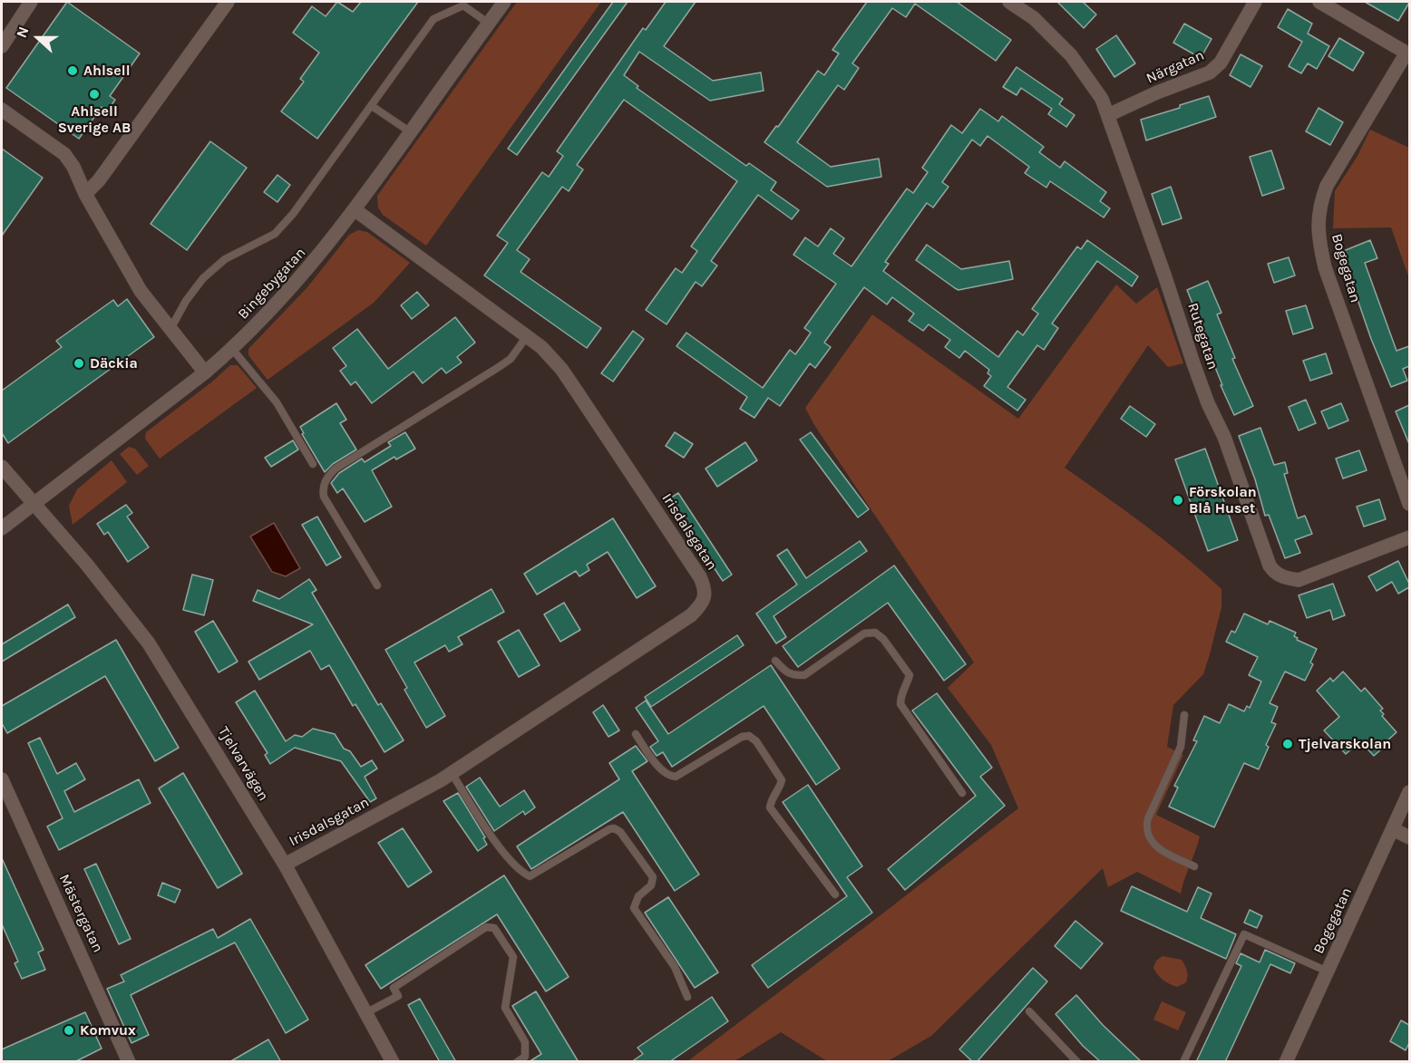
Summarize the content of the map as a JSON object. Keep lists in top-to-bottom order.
{
  "streets": {
    "street": [
      "Närgatan",
      "Bogegatan",
      "Bingebygatan",
      "Rutegatan",
      "Irisdalsgatan",
      "Tjelvarvägen",
      "Mästergatan"
    ]
  },
  "crossings": [
    ["Närgatan", "Rutegatan"],
    ["Bingebygatan", "Irisdalsgatan"],
    ["Bingebygatan", "Tjelvarvägen"],
    ["Irisdalsgatan", "Tjelvarvägen"]
  ],
  "places": [
    "Ahlsell",
    "Ahlsell Sverige AB",
    "Däckia",
    "Förskolan Blå Huset",
    "Tjelvarskolan",
    "Komvux"
  ],
  "north": "left"
}
